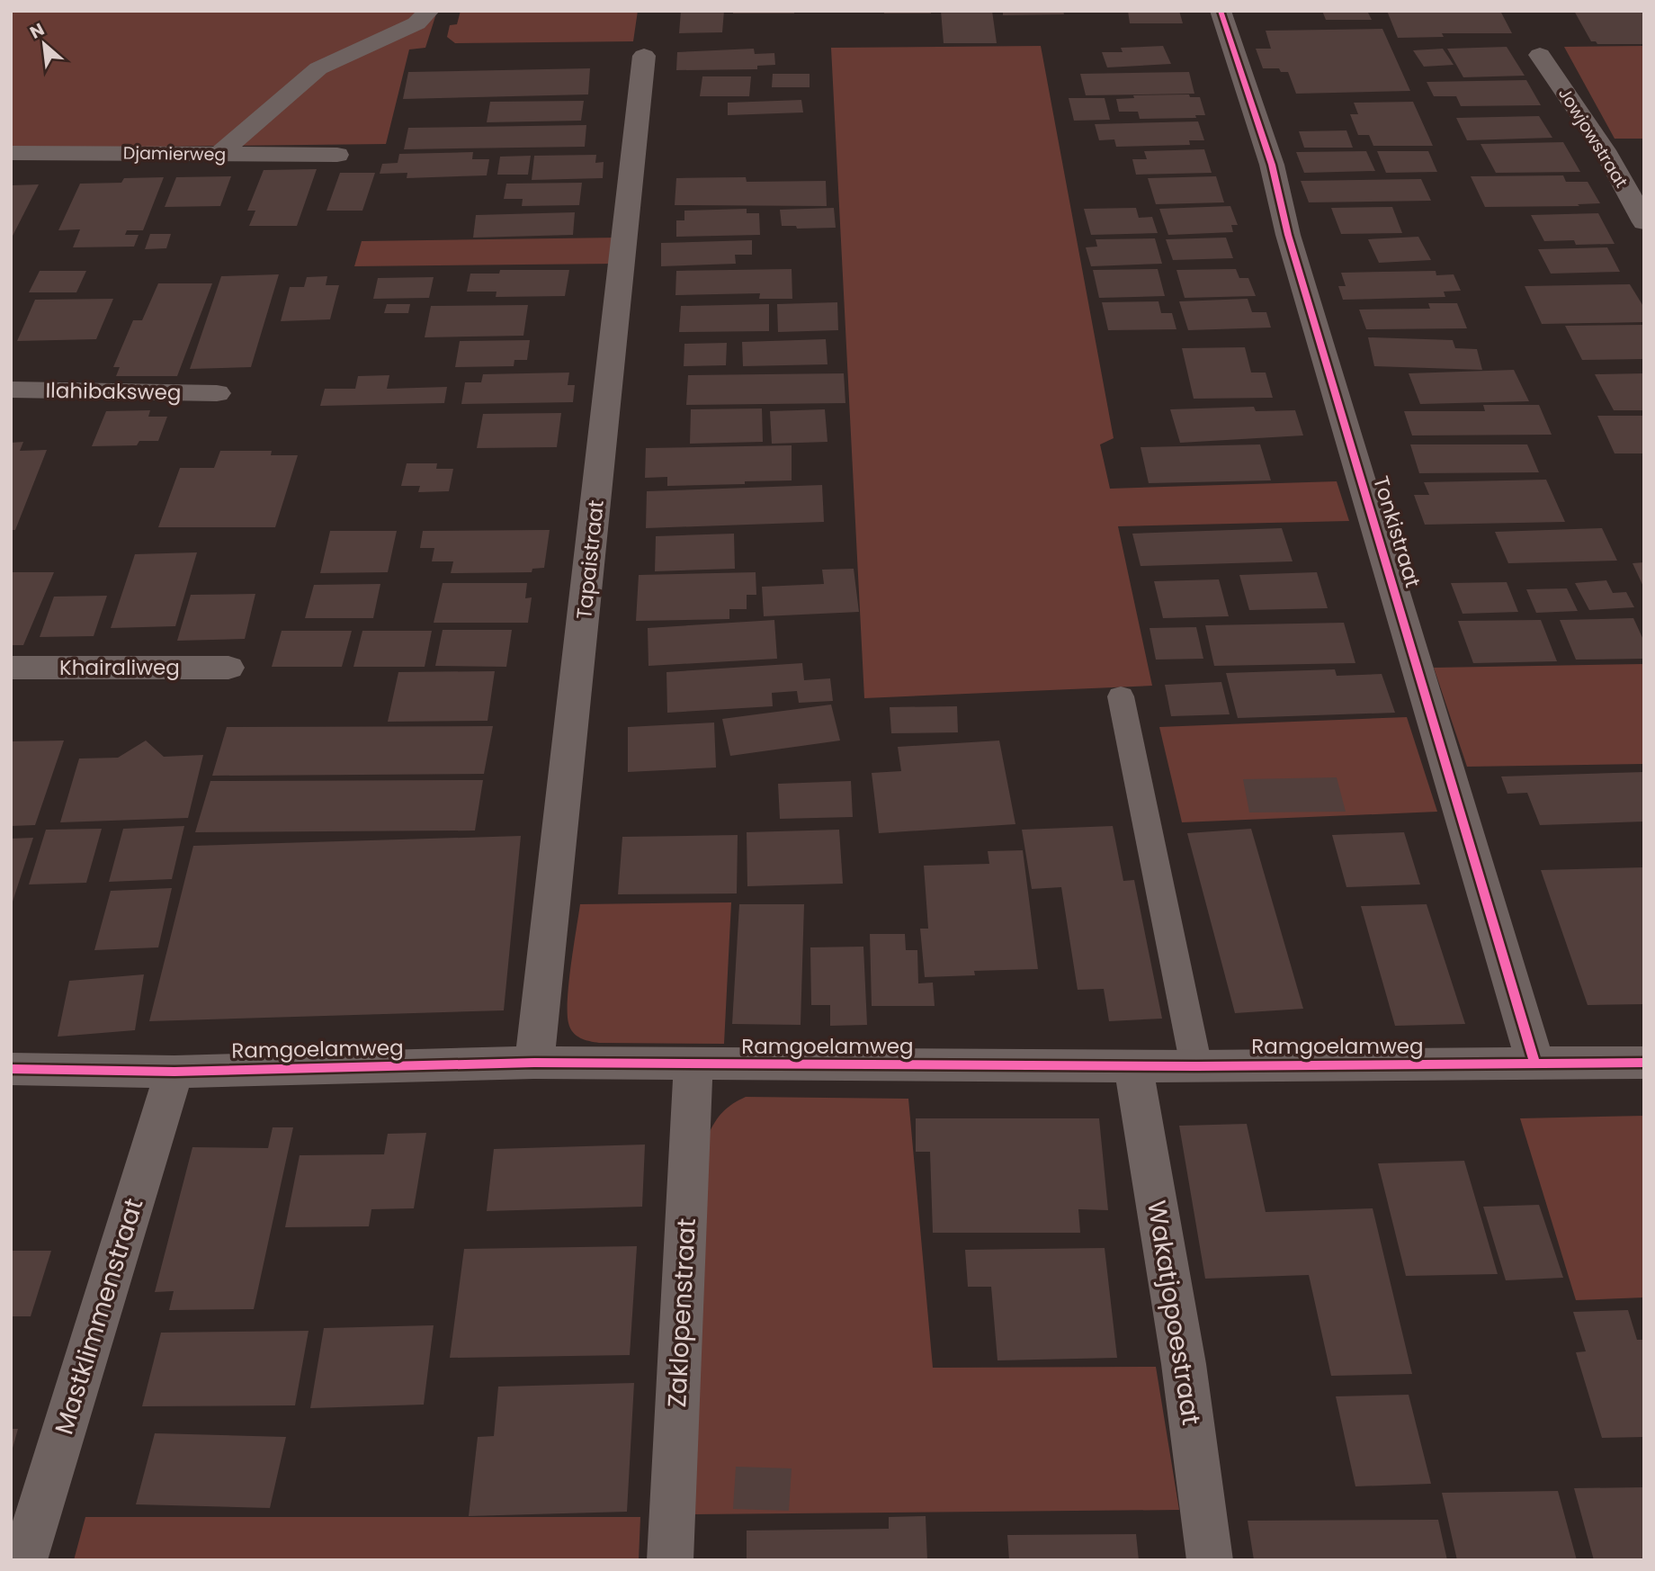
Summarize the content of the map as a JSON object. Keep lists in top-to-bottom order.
{
  "streets": {
    "street": [
      "Jowjowstraat",
      "Djamierweg",
      "Ilahibaksweg",
      "Tonkistraat",
      "Tapaistraat",
      "Khairaliweg",
      "Ramgoelamweg",
      "Zaklopenstraat",
      "Wakatjopoestraat",
      "Mastklimmenstraat"
    ]
  },
  "crossings": [
    ["Tonkistraat", "Ramgoelamweg"],
    ["Tapaistraat", "Ramgoelamweg"],
    ["Ramgoelamweg", "Zaklopenstraat"],
    ["Ramgoelamweg", "Wakatjopoestraat"],
    ["Ramgoelamweg", "Mastklimmenstraat"]
  ],
  "north": "top left"
}
